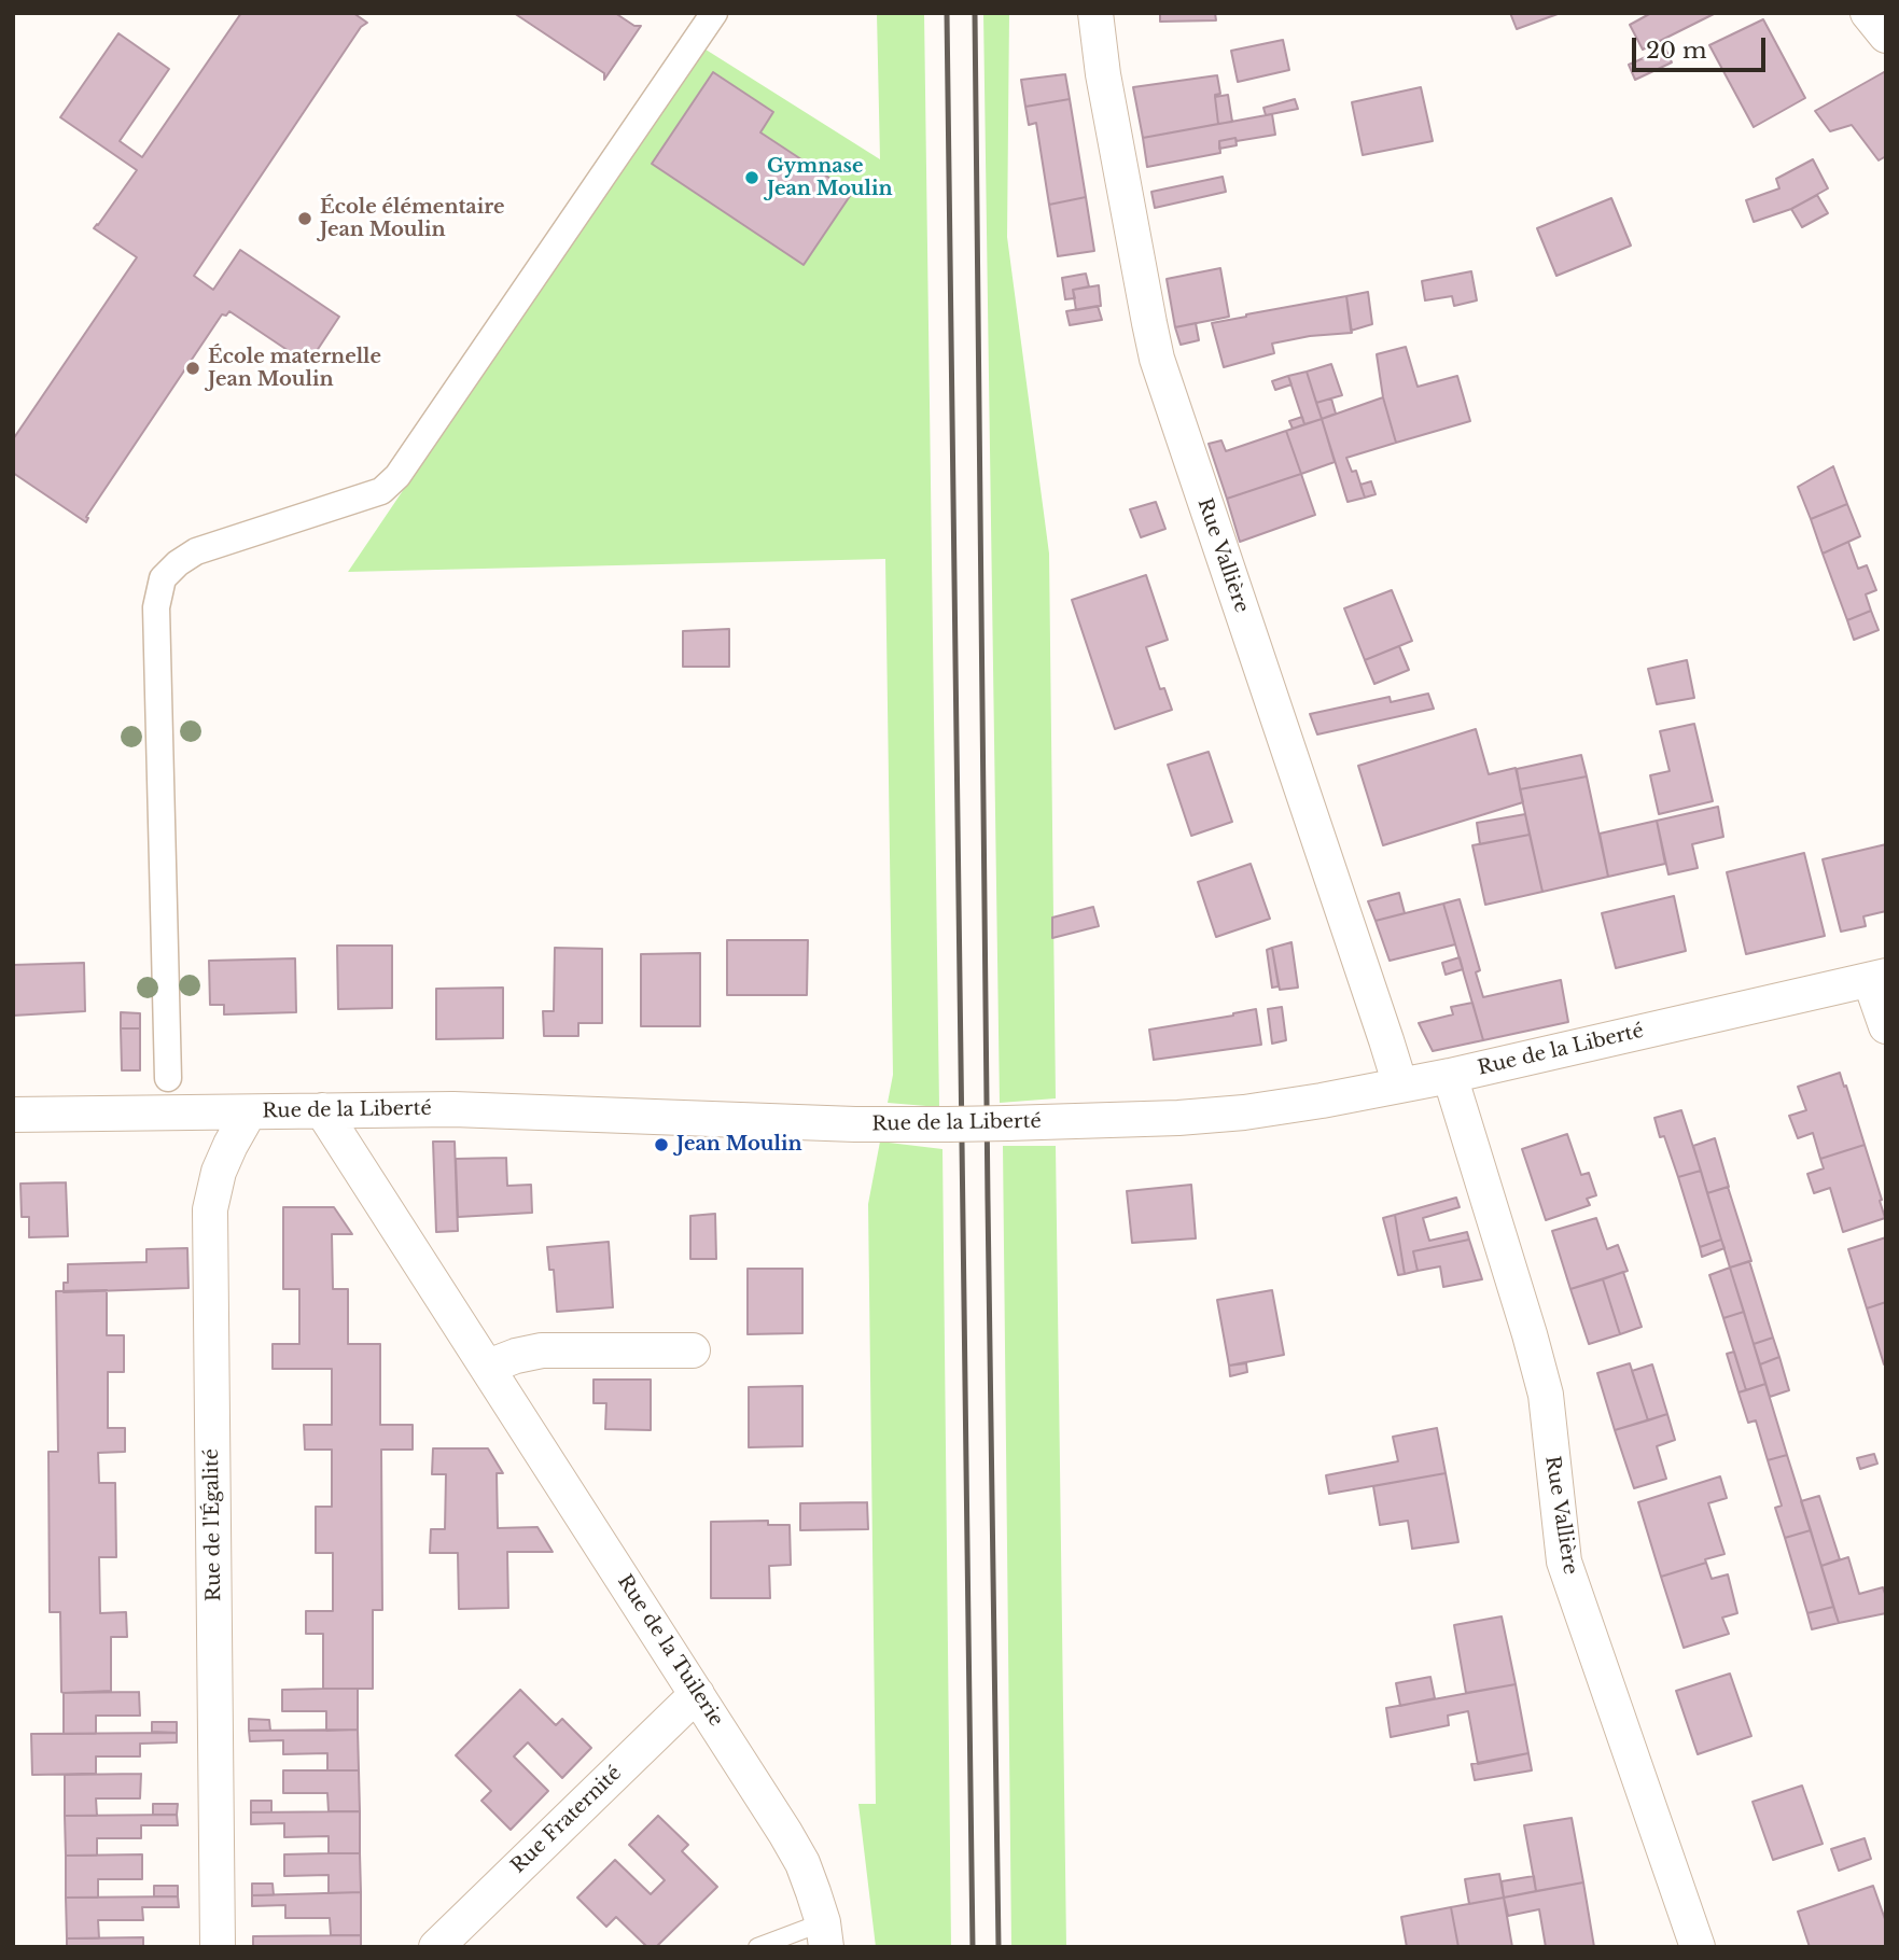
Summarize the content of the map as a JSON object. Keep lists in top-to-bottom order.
{
  "streets": {
    "street": [
      "Rue Vallière",
      "Rue de la Liberté",
      "Rue de l'Égalité",
      "Rue de la Tuilerie",
      "Rue Fraternité"
    ]
  },
  "crossings": [
    ["Rue Vallière", "Rue de la Liberté"],
    ["Rue de la Liberté", "Rue de l'Égalité"],
    ["Rue de la Liberté", "Rue de la Tuilerie"],
    ["Rue de la Tuilerie", "Rue Fraternité"]
  ],
  "places": [
    "Gymnase Jean Moulin",
    "École élémentaire Jean Moulin",
    "École maternelle Jean Moulin",
    "Jean Moulin"
  ],
  "scale_bar": "20 m"
}
